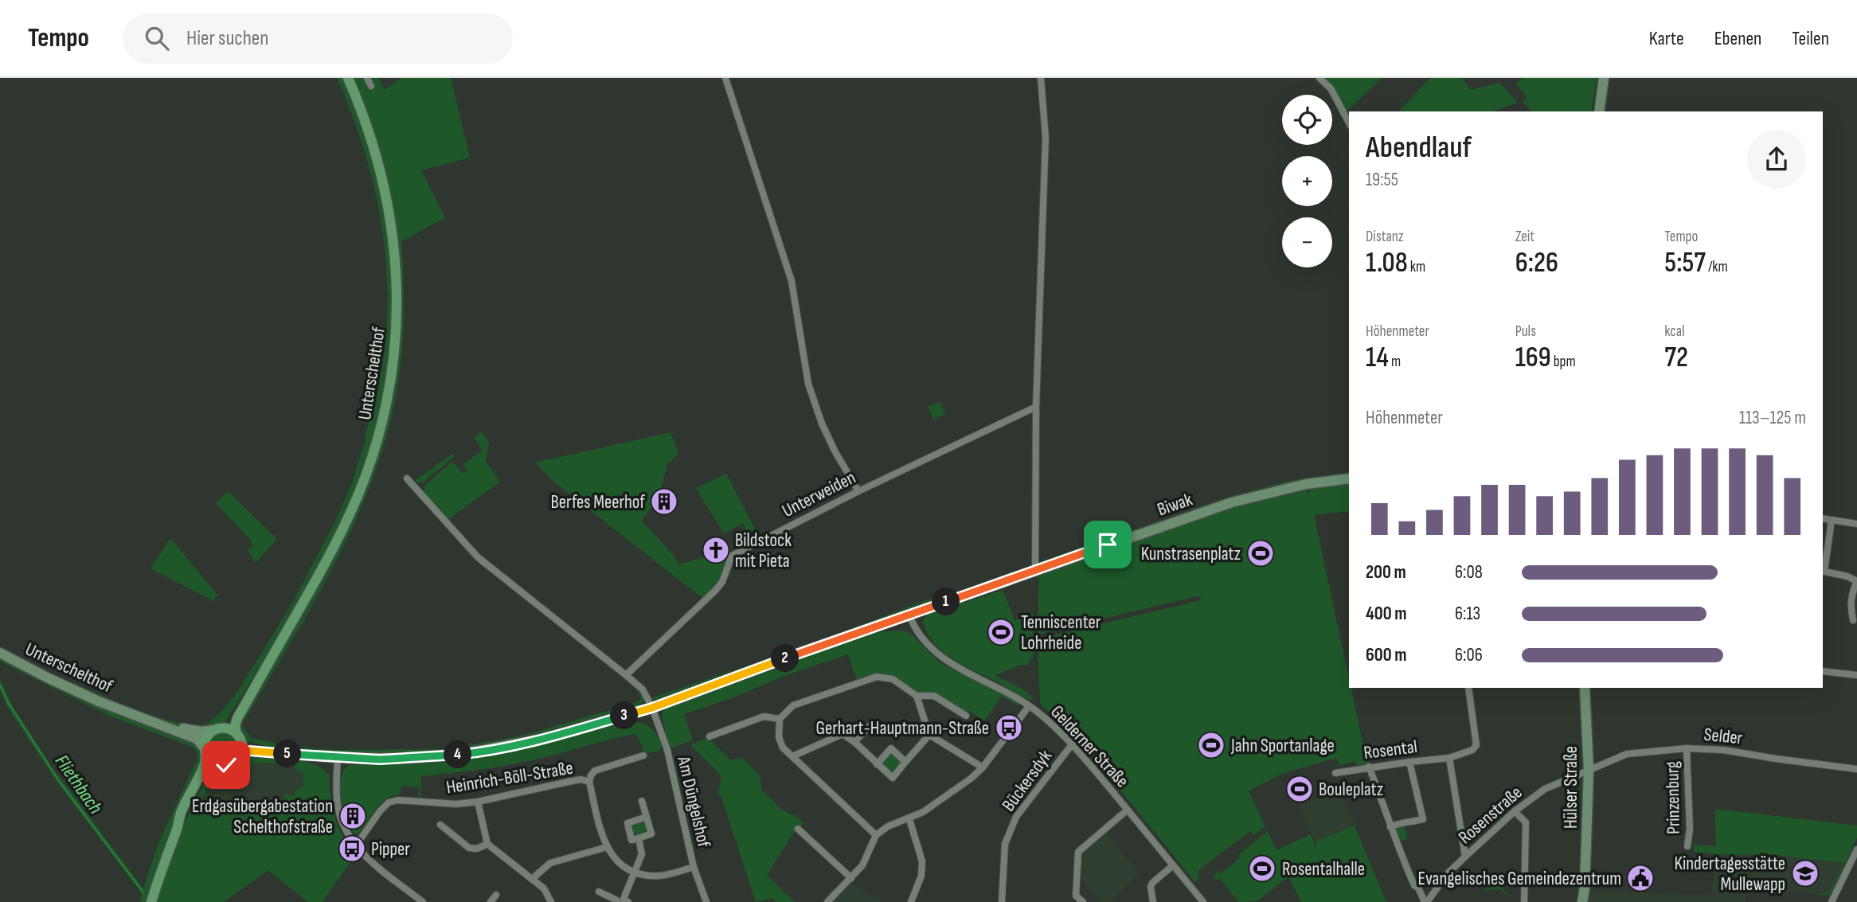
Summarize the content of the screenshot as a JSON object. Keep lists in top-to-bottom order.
{
  "streets": {
    "main road": ["Unterschelthof"],
    "street": [
      "Unterweiden",
      "Biwak",
      "Selder",
      "Gelderner Straße",
      "Rosental",
      "Heinrich-Böll-Straße",
      "Bückersdyk",
      "Hülser Straße",
      "Prinzenburg",
      "Am Düngelshof",
      "Rosenstraße"
    ]
  },
  "crossings": [
    ["Unterschelthof", "Biwak"],
    ["Biwak", "Gelderner Straße"],
    ["Biwak", "Am Düngelshof"],
    ["Selder", "Hülser Straße"],
    ["Selder", "Prinzenburg"],
    ["Selder", "Rosenstraße"],
    ["Gelderner Straße", "Bückersdyk"],
    ["Rosental", "Rosenstraße"],
    ["Hülser Straße", "Rosenstraße"]
  ],
  "water": ["Fliethbach"],
  "places": {
    "building": ["Berfes Meerhof", "Erdgasübergabestation Schelthofstraße"],
    "church": ["Bildstock mit Pieta"],
    "sports": [
      "Kunstrasenplatz",
      "Tenniscenter Lohrheide",
      "Jahn Sportanlage",
      "Bouleplatz",
      "Rosentalhalle"
    ],
    "bus stop": ["Gerhart-Hauptmann-Straße", "Pipper"],
    "school or university": ["Kindertagesstätte Mullewapp"],
    "public building": ["Evangelisches Gemeindezentrum"]
  },
  "page": {
    "header": "Tempo",
    "search": "Hier suchen",
    "nav": ["Karte", "Ebenen", "Teilen"],
    "map_buttons": ["+", "−"],
    "heading": ["Abendlauf", "19:55"],
    "stats": [
      ["Distanz", "1.08 km"],
      ["Zeit", "6:26"],
      ["Tempo", "5:57 /km"],
      ["Höhenmeter", "14 m"],
      ["Puls", "169 bpm"],
      ["kcal", "72"]
    ],
    "chart": ["Höhenmeter", "113–125 m"],
    "list": [
      {
        "name": "200 m",
        "note": "6:08"
      },
      {
        "name": "400 m",
        "note": "6:13"
      },
      {
        "name": "600 m",
        "note": "6:06"
      }
    ],
    "pins": [
      "1",
      "2",
      "3",
      "5",
      "4"
    ]
  }
}
